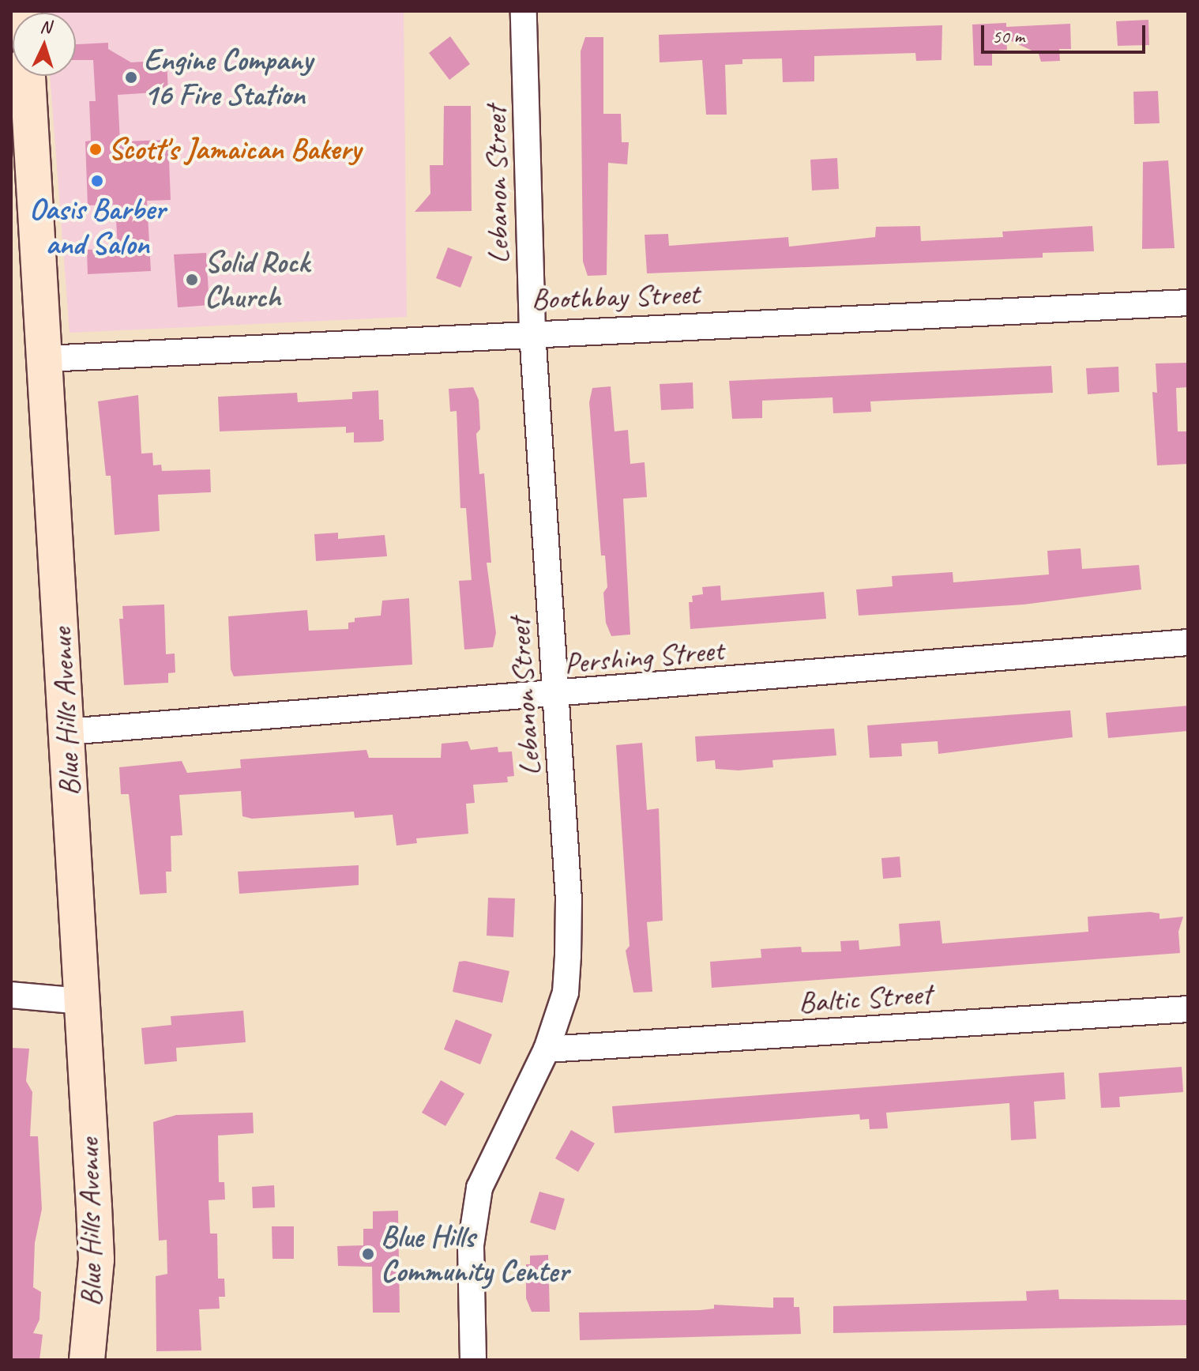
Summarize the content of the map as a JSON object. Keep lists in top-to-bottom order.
{
  "streets": {
    "main road": ["Blue Hills Avenue"],
    "street": [
      "Lebanon Street",
      "Boothbay Street",
      "Pershing Street",
      "Baltic Street"
    ]
  },
  "crossings": [
    ["Lebanon Street", "Boothbay Street"],
    ["Lebanon Street", "Pershing Street"],
    ["Lebanon Street", "Baltic Street"],
    ["Boothbay Street", "Blue Hills Avenue"],
    ["Pershing Street", "Blue Hills Avenue"]
  ],
  "places": [
    "Engine Company 16 Fire Station",
    "Scott's Jamaican Bakery",
    "Oasis Barber and Salon",
    "Solid Rock Church",
    "Blue Hills Community Center"
  ],
  "scale_bar": "50 m",
  "north": "top"
}
